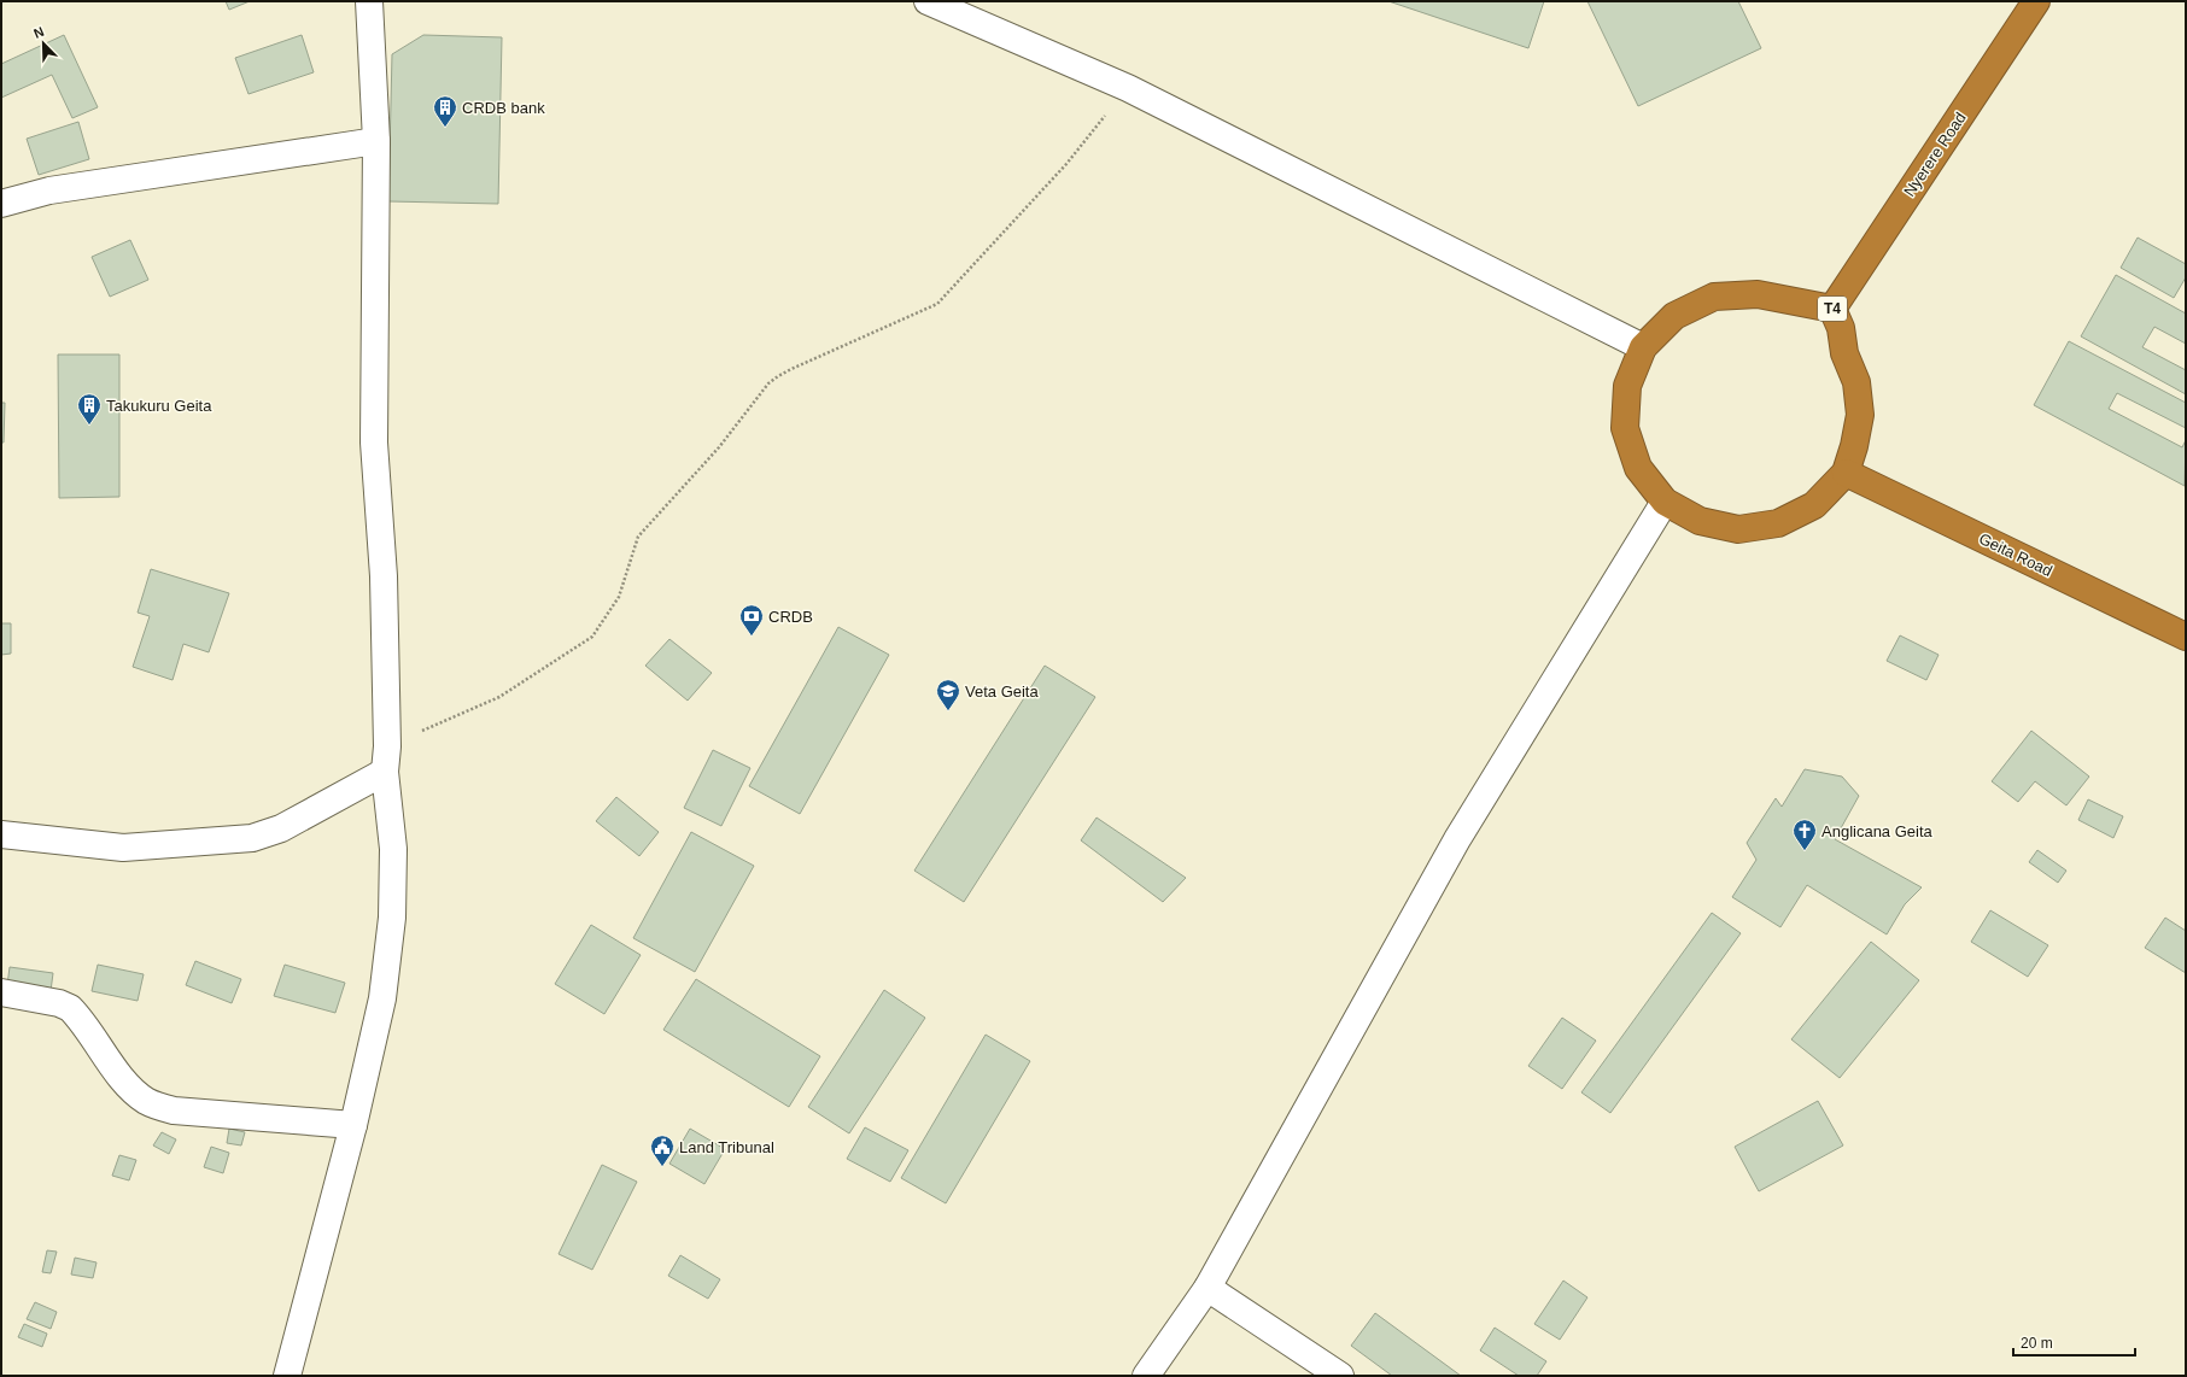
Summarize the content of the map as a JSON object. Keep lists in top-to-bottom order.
{
  "streets": {
    "highway": ["Nyerere Road", "T4", "Geita Road"]
  },
  "crossings": [
    ["Nyerere Road", "T4"],
    ["T4", "Geita Road"]
  ],
  "places": {
    "building": ["CRDB bank", "Takukuru Geita"],
    "bank": ["CRDB"],
    "school or university": ["Veta Geita"],
    "church": ["Anglicana Geita"],
    "public building": ["Land Tribunal"]
  },
  "scale_bar": "20 m",
  "north": "top left"
}
